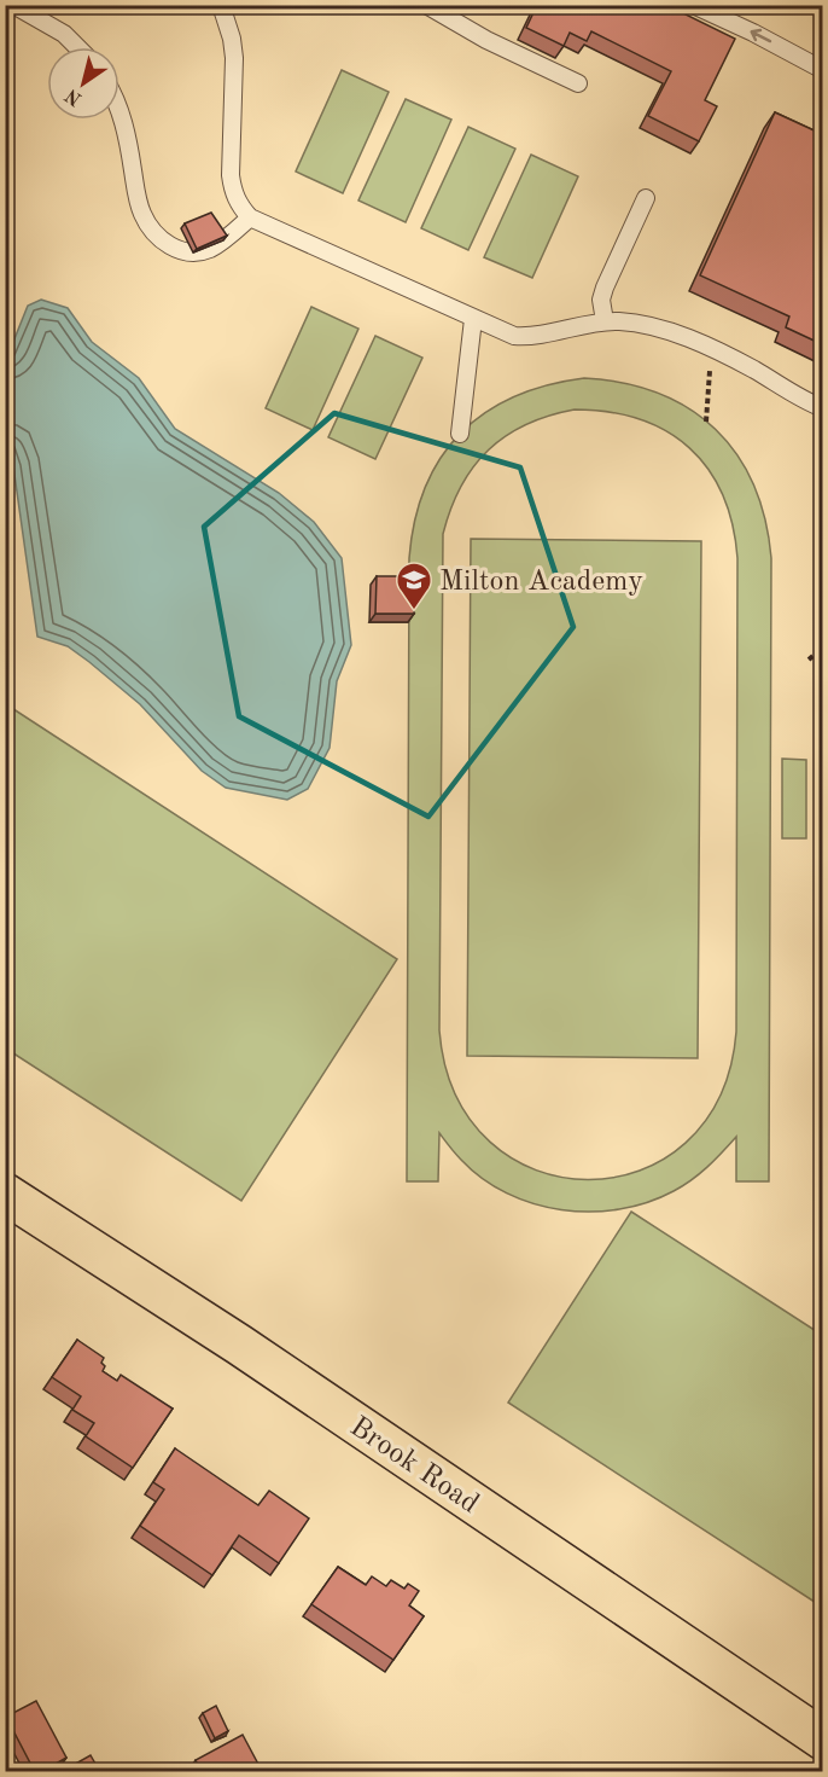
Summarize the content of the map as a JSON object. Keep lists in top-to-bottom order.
{
  "streets": {
    "main road": ["Brook Road"]
  },
  "places": {
    "school or university": ["Milton Academy"]
  },
  "north": "bottom left"
}
